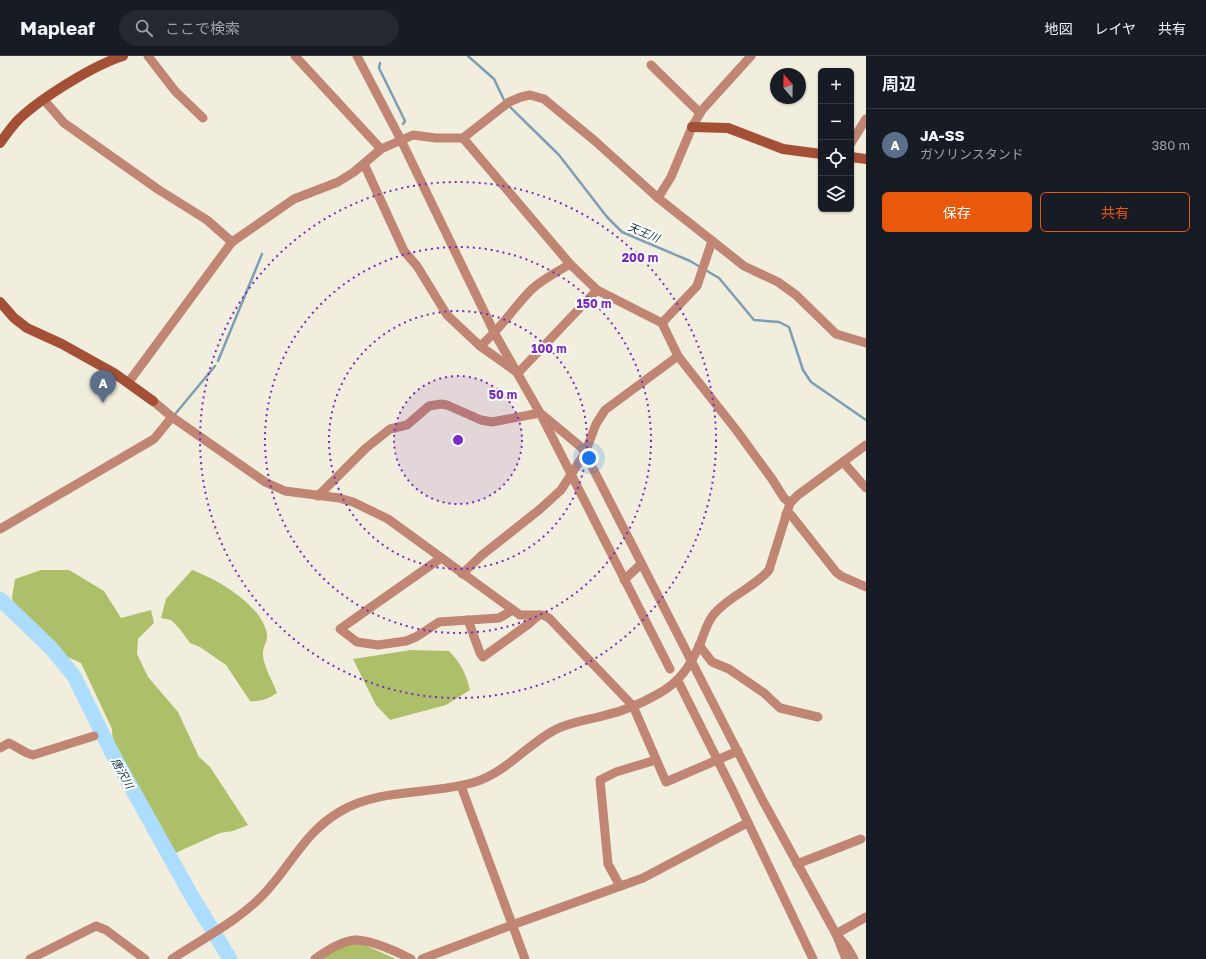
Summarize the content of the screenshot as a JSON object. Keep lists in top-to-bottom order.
{
  "water": ["天王川", "唐沢川"],
  "north": "top",
  "page": {
    "header": "Mapleaf",
    "search": "ここで検索",
    "nav": ["地図", "レイヤ", "共有"],
    "heading": "周辺",
    "map_buttons": ["+", "−"],
    "list": [
      {
        "mark": "A",
        "name": "JA-SS",
        "note": "ガソリンスタンド",
        "value": "380 m"
      }
    ],
    "buttons": ["保存", "共有"],
    "pins": "A"
  },
  "rings": [
    "200 m",
    "150 m",
    "100 m",
    "50 m"
  ]
}
